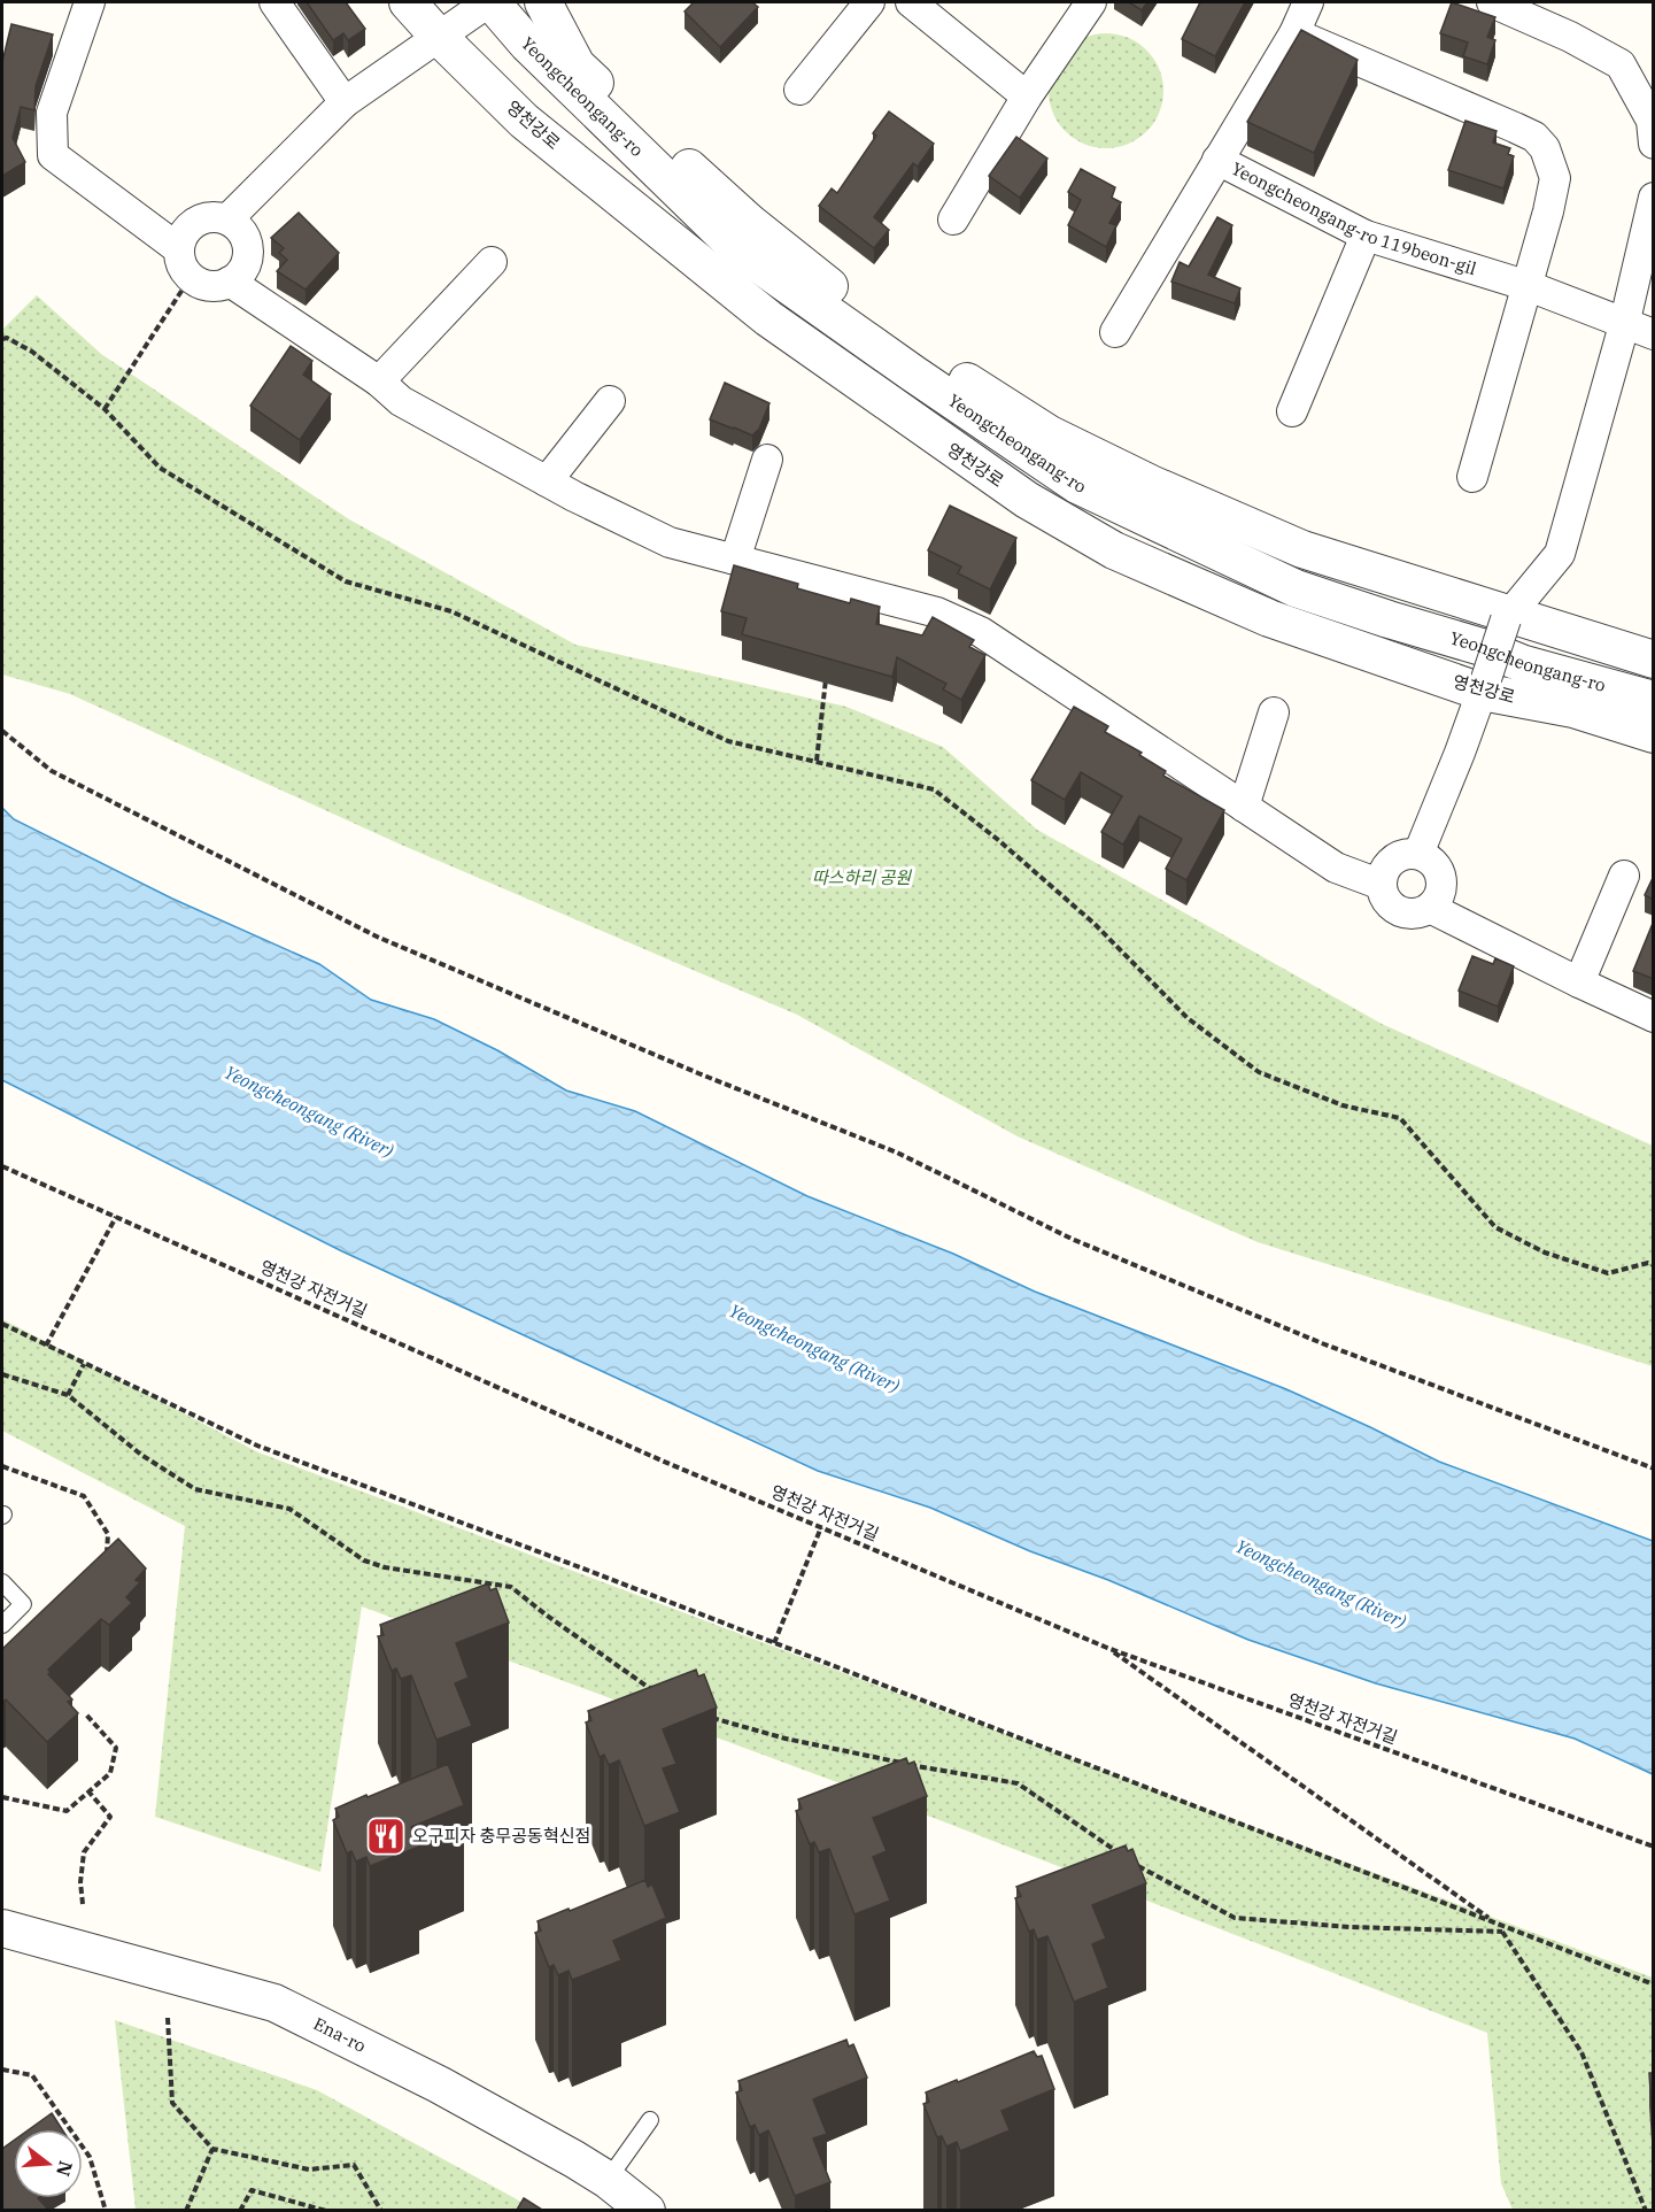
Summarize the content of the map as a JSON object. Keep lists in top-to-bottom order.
{
  "streets": {
    "street": [
      "Yeongcheongang-ro",
      "영천강로",
      "Yeongcheongang-ro 119beon-gil",
      "Ena-ro"
    ],
    "path": ["영천강 자전거길"]
  },
  "water": ["Yeongcheongang (River)"],
  "parks": ["따스하리 공원"],
  "places": {
    "restaurant": ["오구피자 충무공동혁신점"]
  },
  "north": "right"
}
